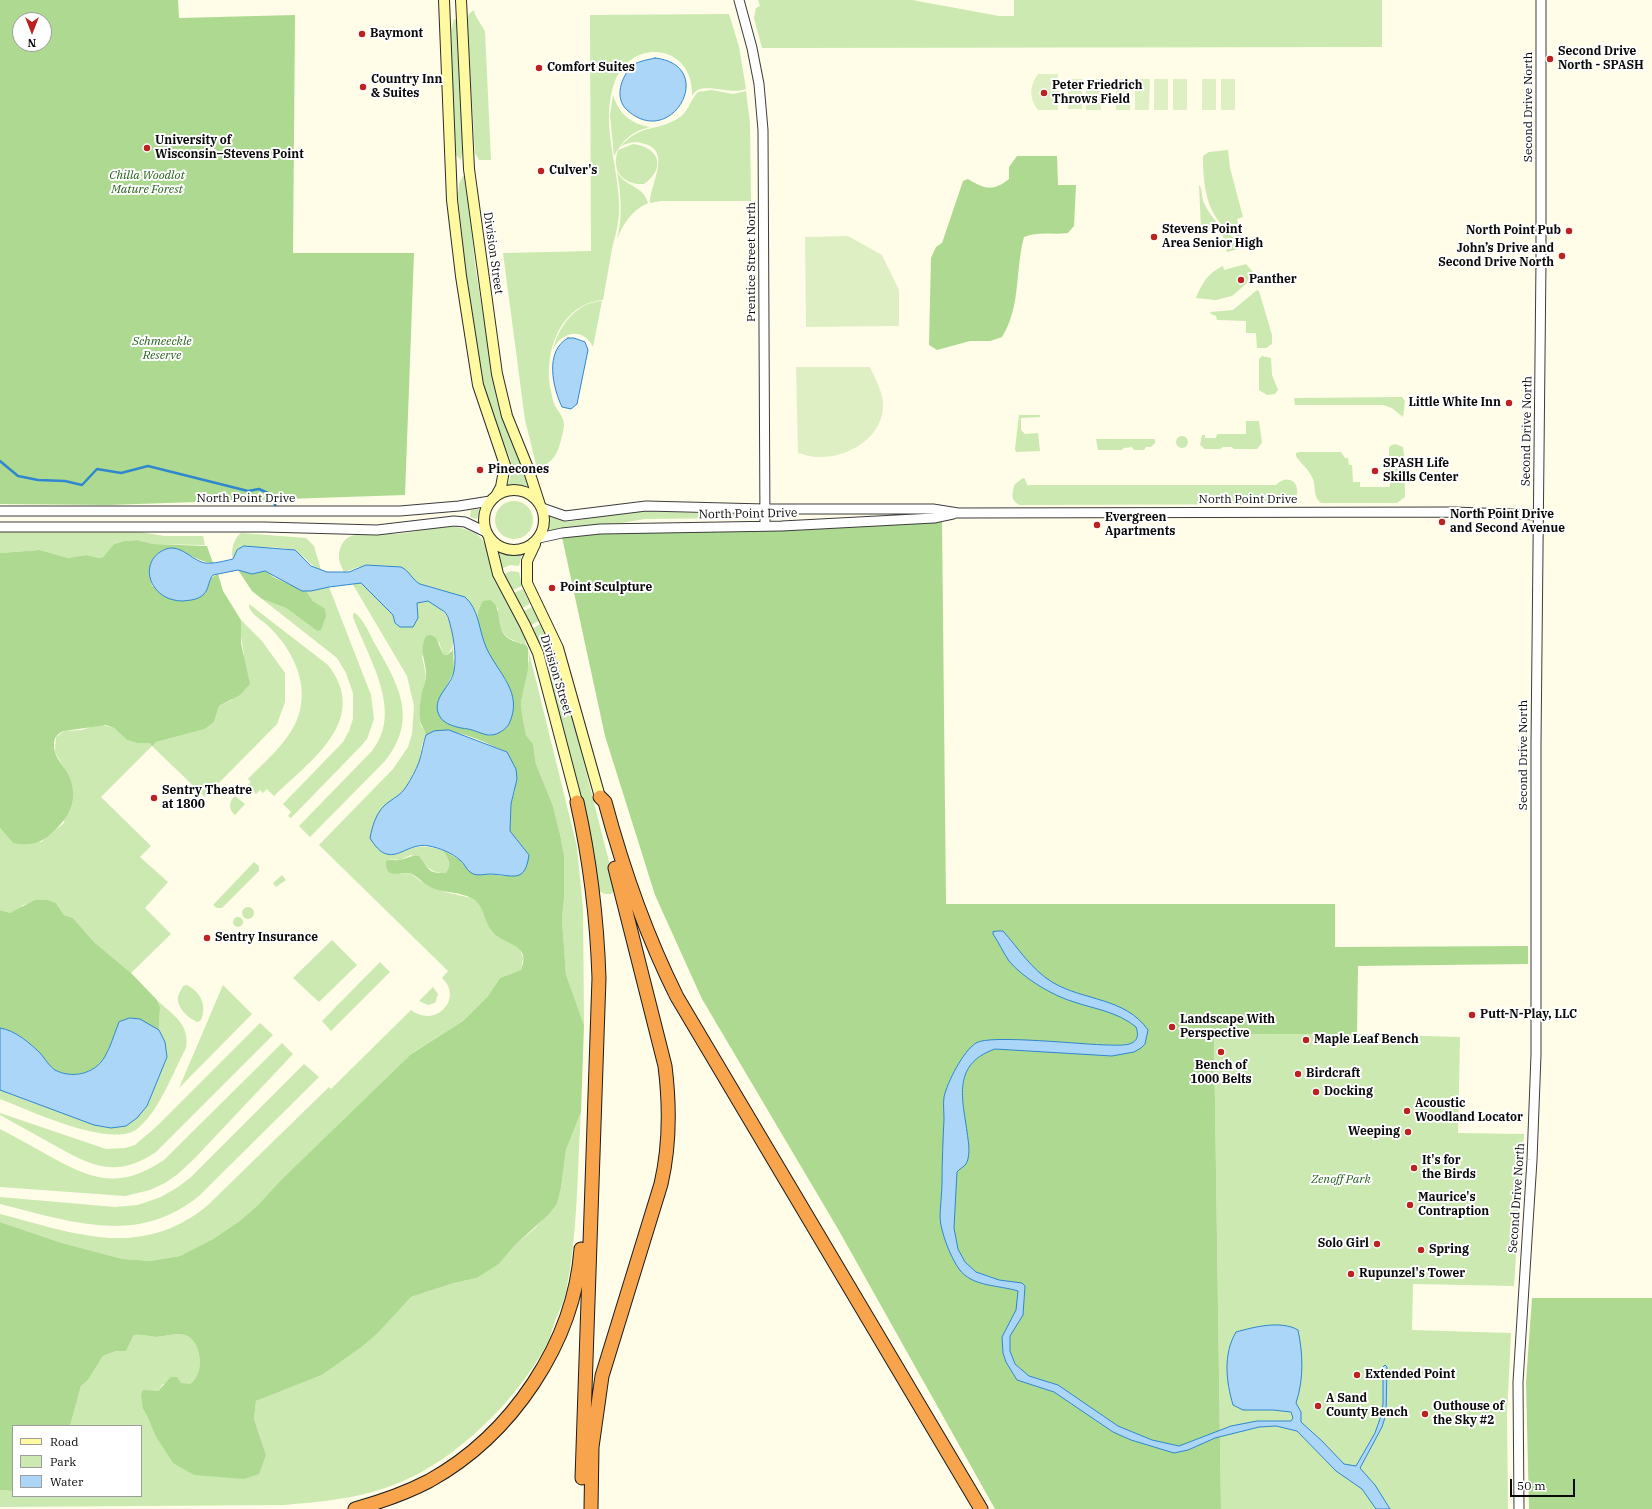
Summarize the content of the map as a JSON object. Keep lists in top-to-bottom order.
{
  "streets": {
    "main road": ["Division Street"],
    "street": ["Second Drive North", "Prentice Street North", "North Point Drive"]
  },
  "crossings": [
    ["Second Drive North", "North Point Drive"],
    ["Division Street", "North Point Drive"],
    ["Prentice Street North", "North Point Drive"]
  ],
  "parks": ["Chilla Woodlot Mature Forest", "Schmeeckle Reserve", "Zenoff Park"],
  "places": [
    "Baymont",
    "Second Drive North - SPASH",
    "Comfort Suites",
    "Country Inn & Suites",
    "Peter Friedrich Throws Field",
    "University of Wisconsin–Stevens Point",
    "Culver's",
    "North Point Pub",
    "Stevens Point Area Senior High",
    "John’s Drive and Second Drive North",
    "Panther",
    "Little White Inn",
    "Pinecones",
    "SPASH Life Skills Center",
    "North Point Drive and Second Avenue",
    "Evergreen Apartments",
    "Point Sculpture",
    "Sentry Theatre at 1800",
    "Sentry Insurance",
    "Putt-N-Play, LLC",
    "Landscape With Perspective",
    "Maple Leaf Bench",
    "Bench of 1000 Belts",
    "Birdcraft",
    "Docking",
    "Acoustic Woodland Locator",
    "Weeping",
    "It's for the Birds",
    "Maurice's Contraption",
    "Solo Girl",
    "Spring",
    "Rupunzel's Tower",
    "Extended Point",
    "A Sand County Bench",
    "Outhouse of the Sky #2"
  ],
  "legend": ["Road", "Park", "Water"],
  "scale_bar": "50 m",
  "north": "bottom"
}
